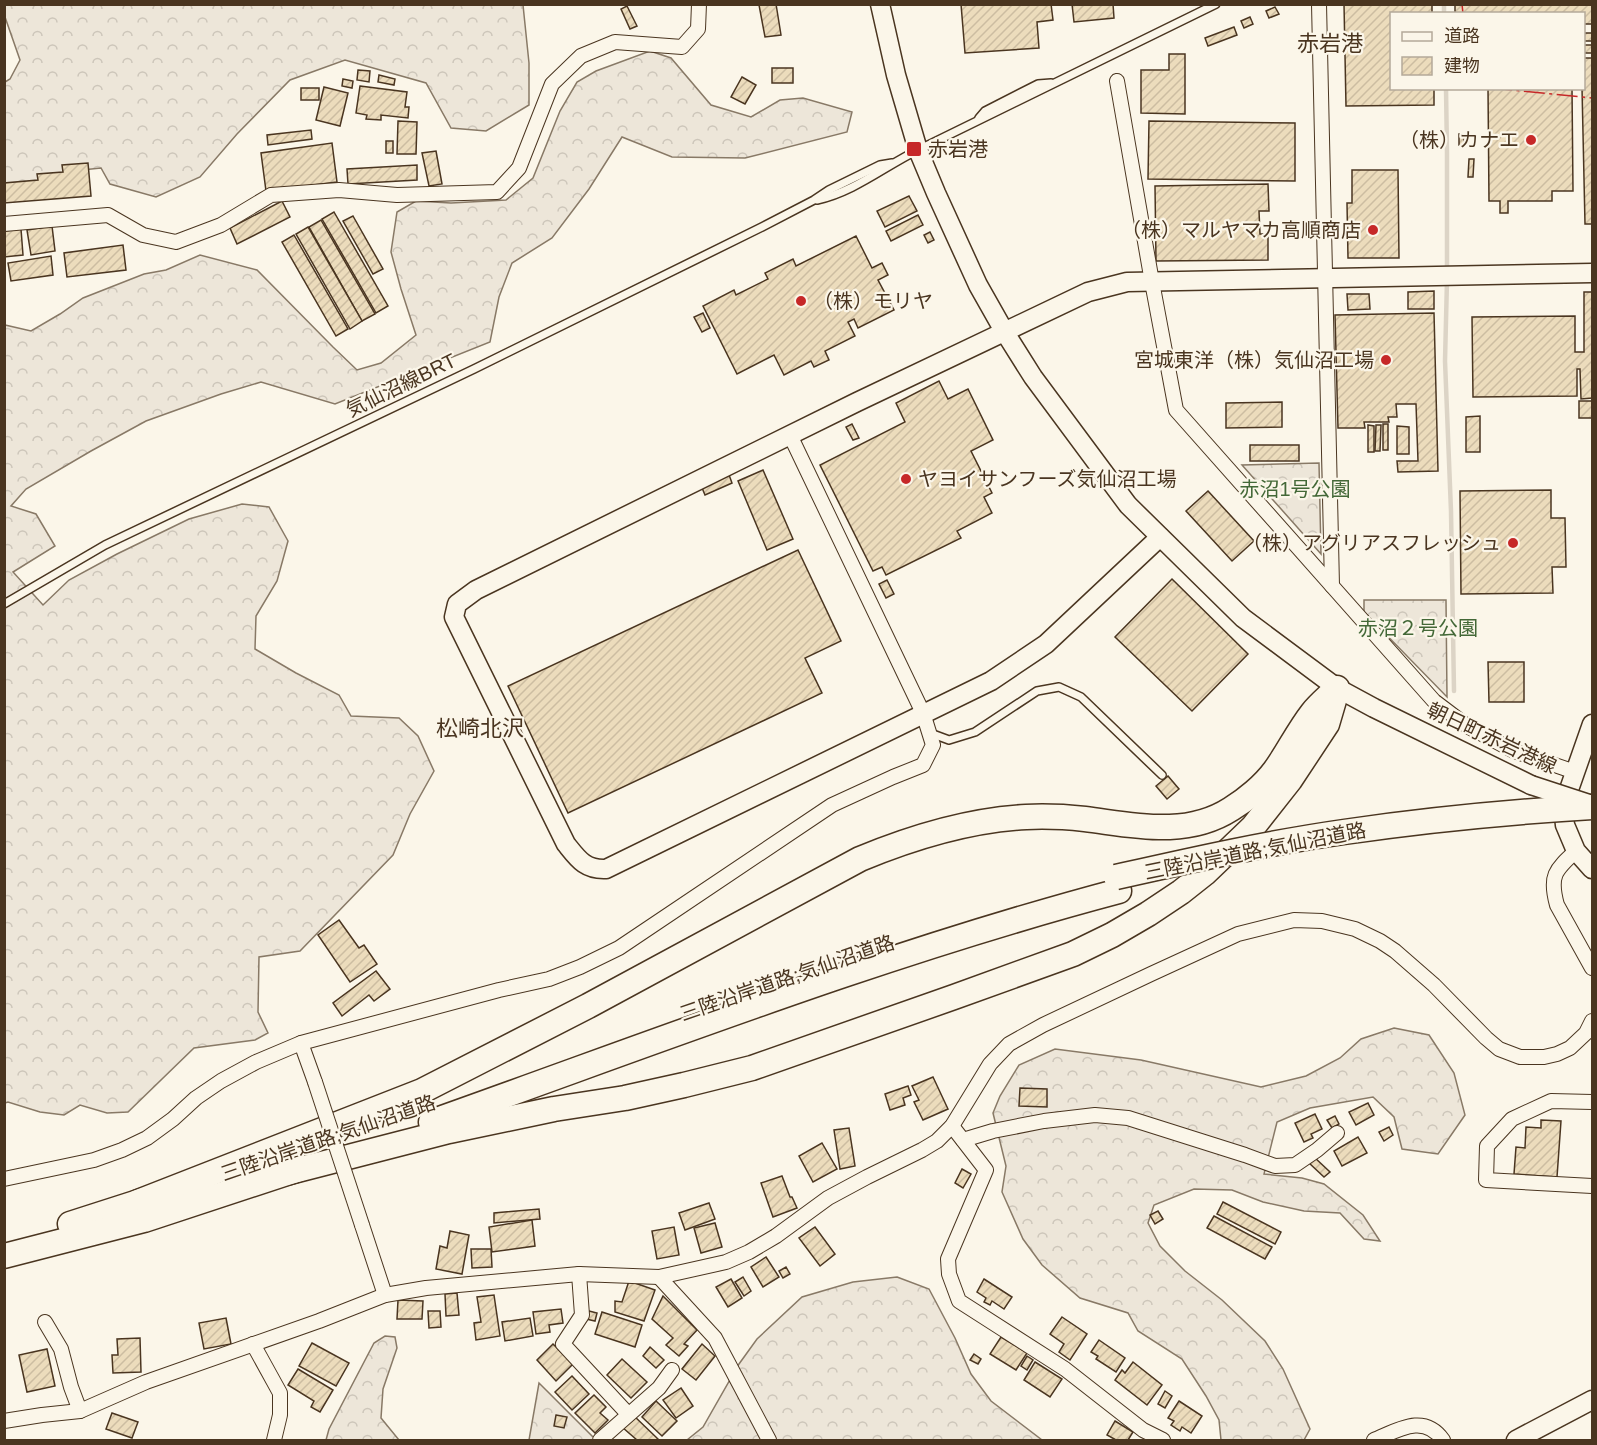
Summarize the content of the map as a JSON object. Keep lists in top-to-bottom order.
{
  "streets": {
    "highway": ["三陸沿岸道路;気仙沼道路"],
    "street": ["朝日町赤岩港線"],
    "lane": ["気仙沼線BRT"]
  },
  "crossings": [
    ["気仙沼線BRT", "朝日町赤岩港線"],
    ["朝日町赤岩港線", "三陸沿岸道路;気仙沼道路"]
  ],
  "districts": ["赤岩港", "松崎北沢"],
  "parks": ["赤沼1号公園", "赤沼２号公園"],
  "places": {
    "other": [
      "（株）カナエ",
      "（株）マルヤマカ高順商店",
      "（株）モリヤ",
      "宮城東洋（株）気仙沼工場",
      "ヤヨイサンフーズ気仙沼工場",
      "（株）アグリアスフレッシュ"
    ],
    "transit": ["赤岩港"]
  },
  "legend": ["道路", "建物"]
}
